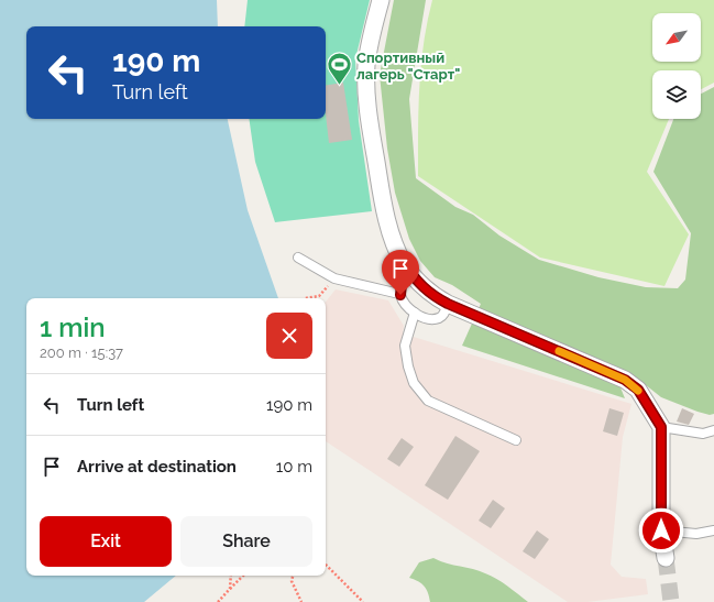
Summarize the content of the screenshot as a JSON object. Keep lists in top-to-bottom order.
{
  "places": {
    "sports": ["Спортивный лагерь \"Старт\""]
  },
  "north": "bottom left",
  "page": {
    "turn": ["190 m", "Turn left"],
    "heading": ["1 min", "200 m · 15:37"],
    "list": [
      {
        "name": "Turn left",
        "value": "190 m"
      },
      {
        "name": "Arrive at destination",
        "value": "10 m"
      }
    ],
    "buttons": ["Exit", "Share"]
  }
}
